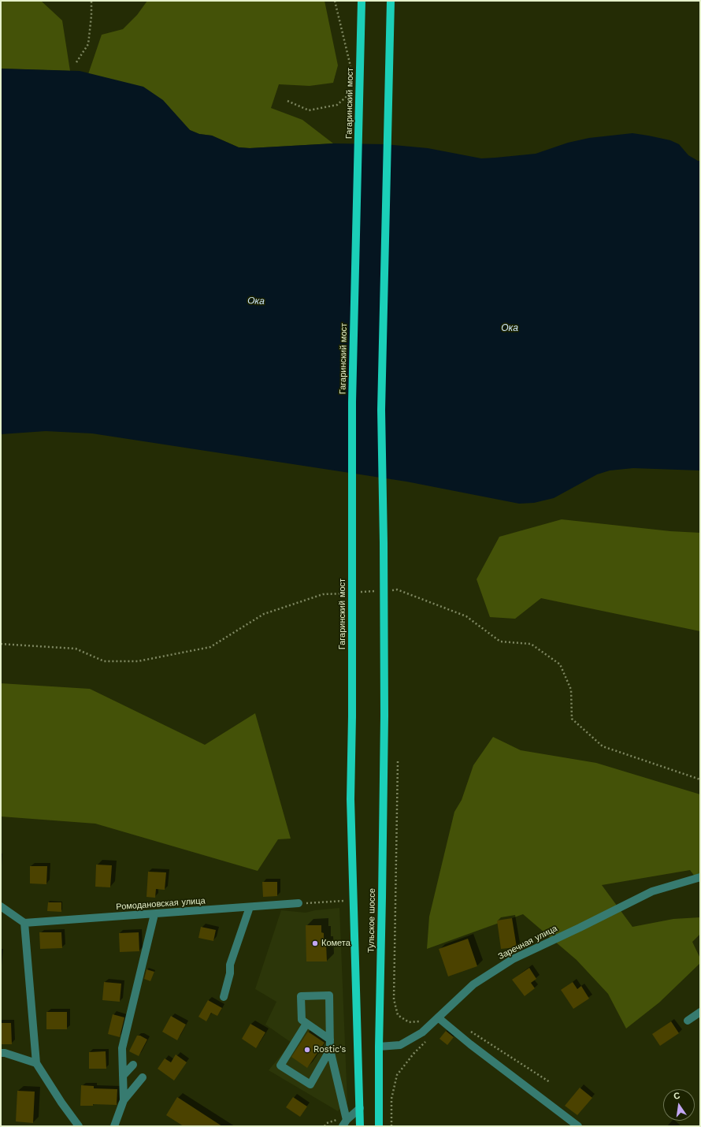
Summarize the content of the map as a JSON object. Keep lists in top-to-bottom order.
{
  "streets": {
    "main road": ["Гагаринский мост", "Тульское шоссе"],
    "street": ["Ромодановская улица", "Заречная улица"]
  },
  "crossings": [
    ["Гагаринский мост", "Тульское шоссе"],
    ["Тульское шоссе", "Заречная улица"]
  ],
  "water": ["Ока"],
  "places": ["Комета", "Rostic's"],
  "north": "top"
}
